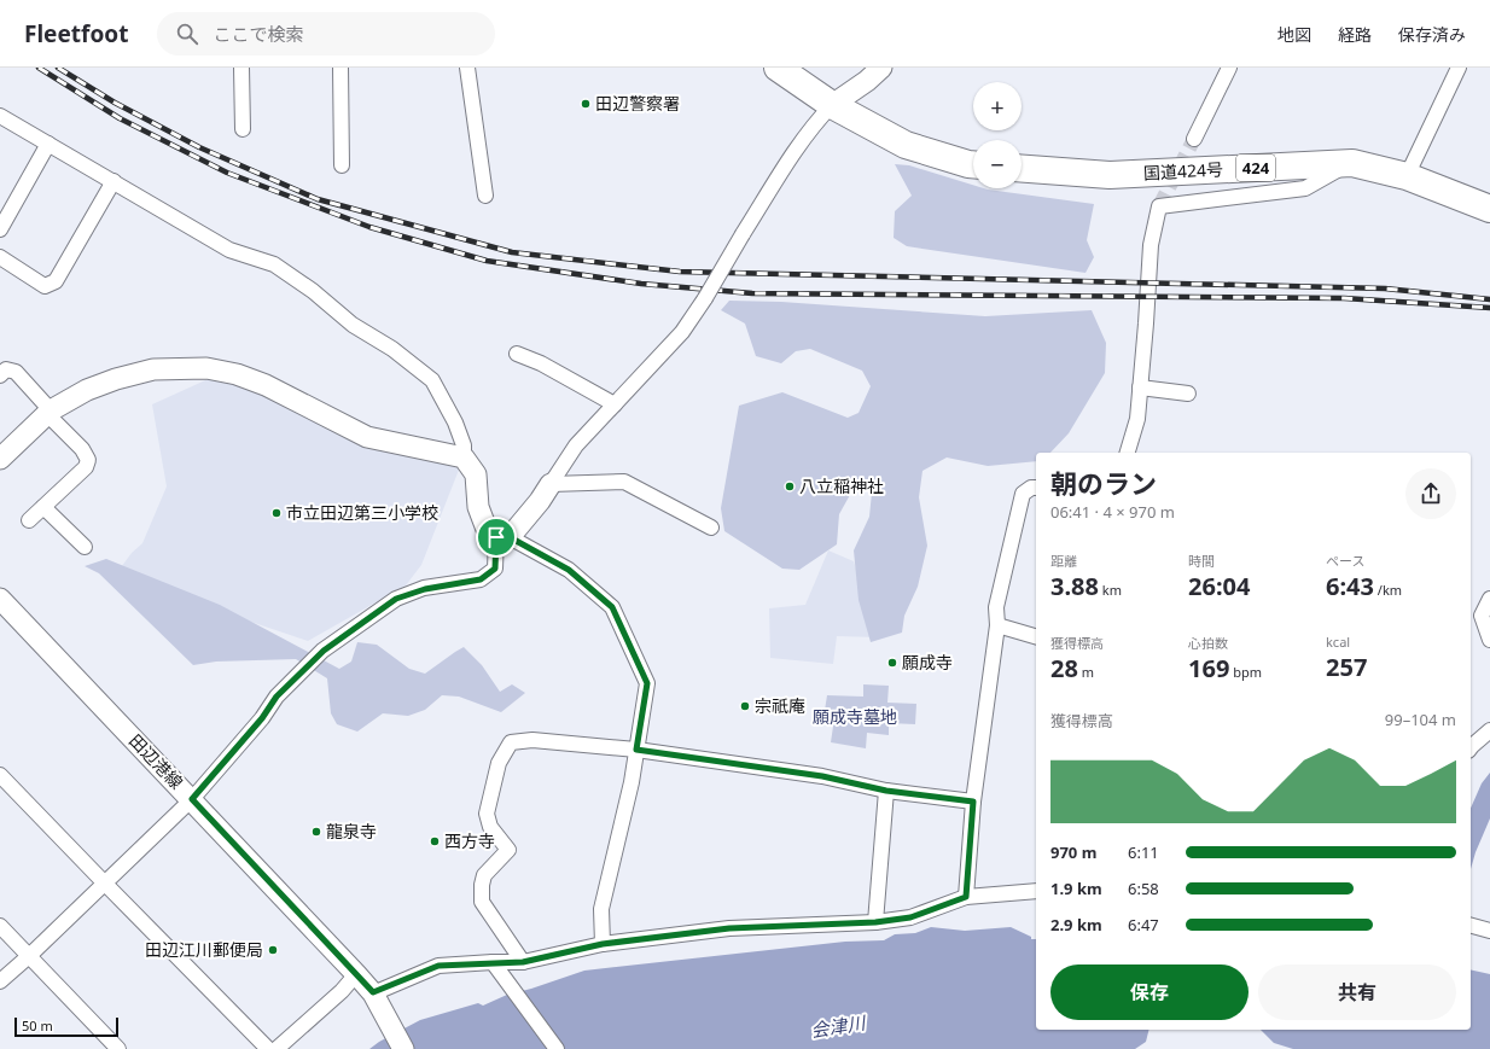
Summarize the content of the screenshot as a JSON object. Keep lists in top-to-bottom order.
{
  "streets": {
    "highway": ["424", "国道424号"],
    "street": ["田辺港線"]
  },
  "water": ["会津川"],
  "parks": ["願成寺墓地"],
  "places": [
    "田辺警察署",
    "八立稲神社",
    "市立田辺第三小学校",
    "願成寺",
    "宗祇庵",
    "龍泉寺",
    "西方寺",
    "田辺江川郵便局"
  ],
  "scale_bar": "50 m",
  "page": {
    "header": "Fleetfoot",
    "search": "ここで検索",
    "nav": ["地図", "経路", "保存済み"],
    "map_buttons": ["+", "−"],
    "heading": ["朝のラン", "06:41 · 4 × 970 m"],
    "stats": [
      ["距離", "3.88 km"],
      ["時間", "26:04"],
      ["ペース", "6:43 /km"],
      ["獲得標高", "28 m"],
      ["心拍数", "169 bpm"],
      ["kcal", "257"]
    ],
    "chart": ["獲得標高", "99–104 m"],
    "list": [
      {
        "name": "970 m",
        "note": "6:11"
      },
      {
        "name": "1.9 km",
        "note": "6:58"
      },
      {
        "name": "2.9 km",
        "note": "6:47"
      }
    ],
    "buttons": ["保存", "共有"],
    "scale": "50 m"
  }
}
